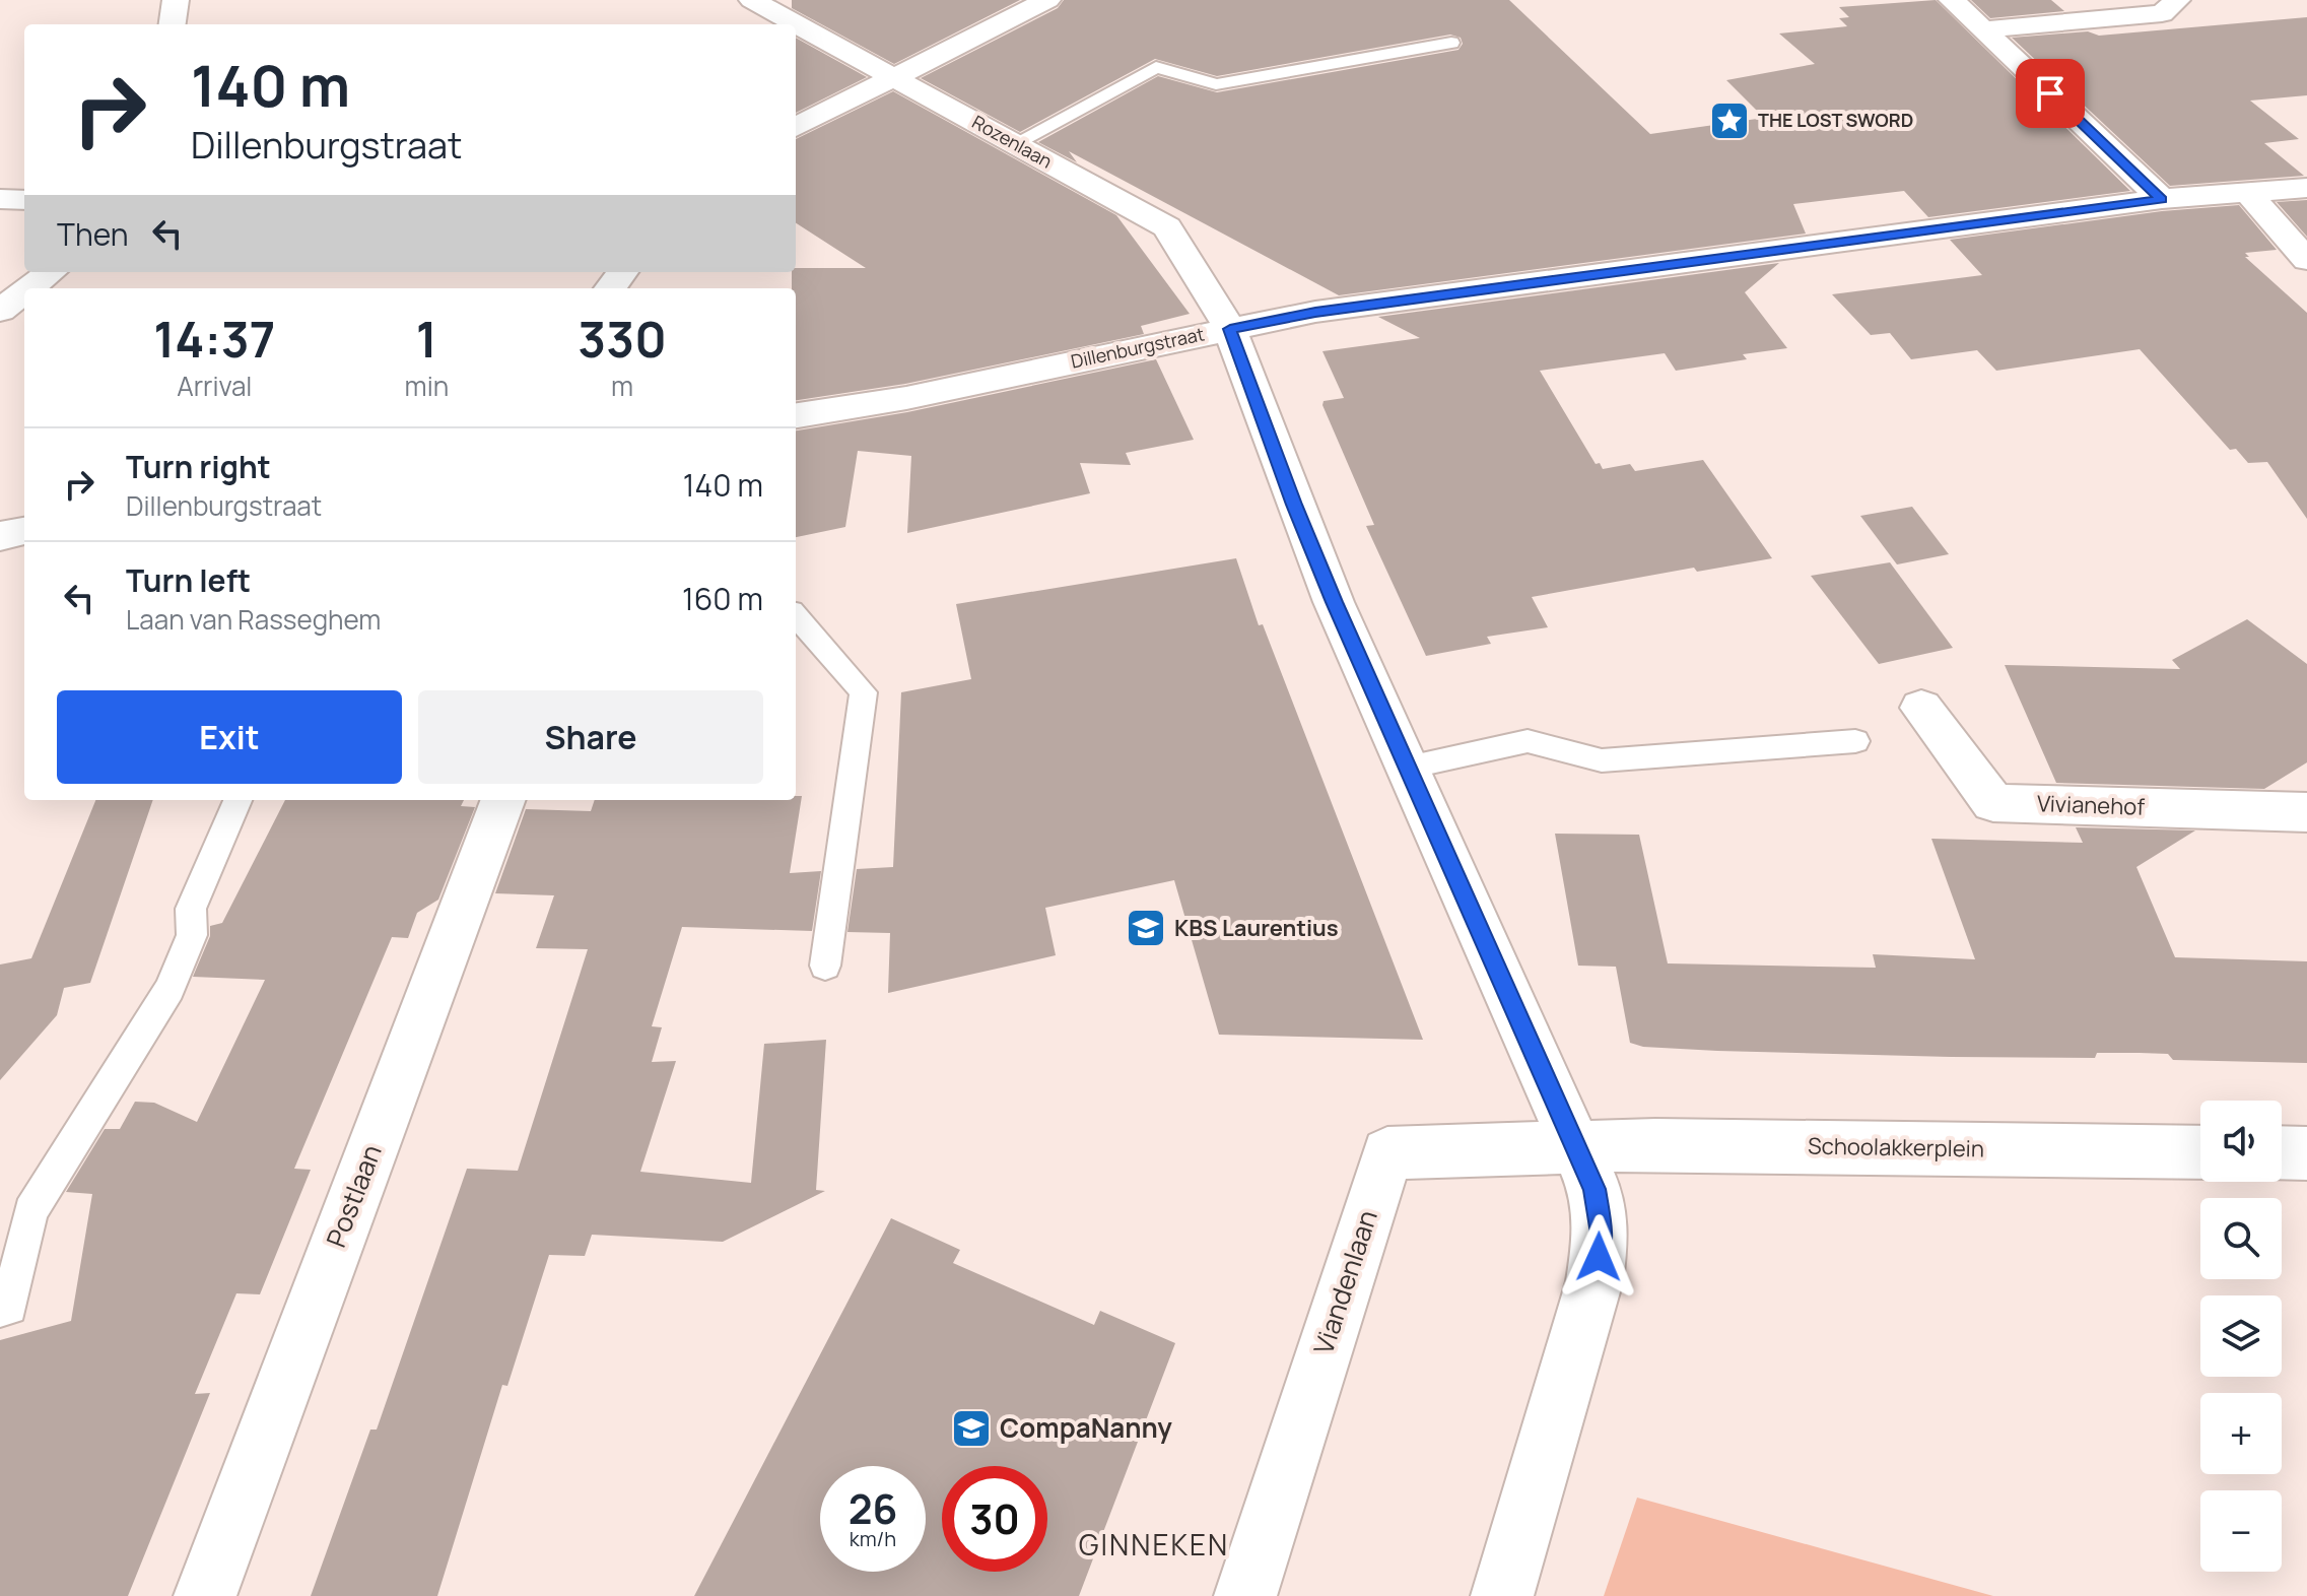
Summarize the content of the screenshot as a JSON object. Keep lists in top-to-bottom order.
{
  "streets": {
    "street": [
      "Rozenlaan",
      "Dillenburgstraat",
      "Vivianehof",
      "Schoolakkerplein",
      "Postlaan",
      "Viandenlaan"
    ]
  },
  "crossings": [
    ["Rozenlaan", "Dillenburgstraat"],
    ["Schoolakkerplein", "Viandenlaan"]
  ],
  "districts": ["GINNEKEN"],
  "places": {
    "place": ["THE LOST SWORD"],
    "school or university": ["KBS Laurentius", "CompaNanny"]
  },
  "page": {
    "turn": ["140 m", "Dillenburgstraat"],
    "then": "Then",
    "eta": [
      "14:37",
      "Arrival",
      "1",
      "min",
      "330",
      "m"
    ],
    "list": [
      {
        "name": "Turn right",
        "note": "Dillenburgstraat",
        "value": "140 m"
      },
      {
        "name": "Turn left",
        "note": "Laan van Rasseghem",
        "value": "160 m"
      }
    ],
    "buttons": ["Exit", "Share"],
    "map_buttons": ["+", "−"],
    "speed": "26 km/h",
    "limit": "30"
  }
}
